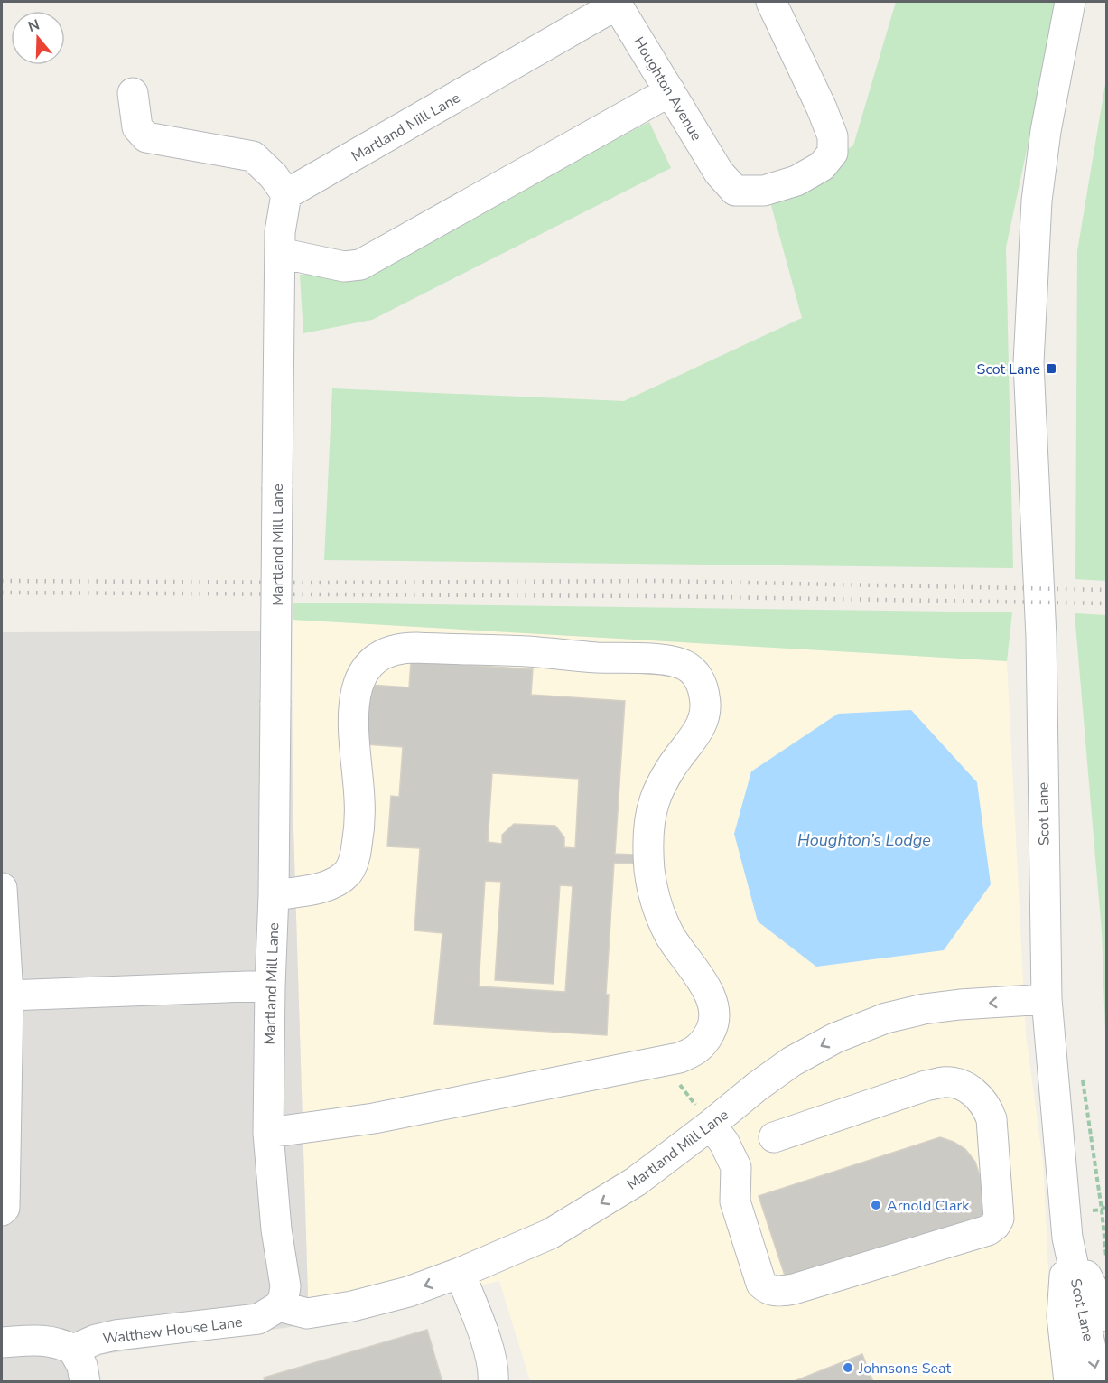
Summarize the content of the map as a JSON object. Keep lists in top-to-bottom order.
{
  "streets": {
    "street": [
      "Houghton Avenue",
      "Martland Mill Lane",
      "Scot Lane",
      "Walthew House Lane"
    ]
  },
  "crossings": [
    ["Houghton Avenue", "Martland Mill Lane"],
    ["Martland Mill Lane", "Scot Lane"],
    ["Martland Mill Lane", "Walthew House Lane"]
  ],
  "water": ["Houghton’s Lodge"],
  "places": {
    "transit": ["Scot Lane"],
    "other": ["Arnold Clark", "Johnsons Seat"]
  },
  "north": "top"
}
